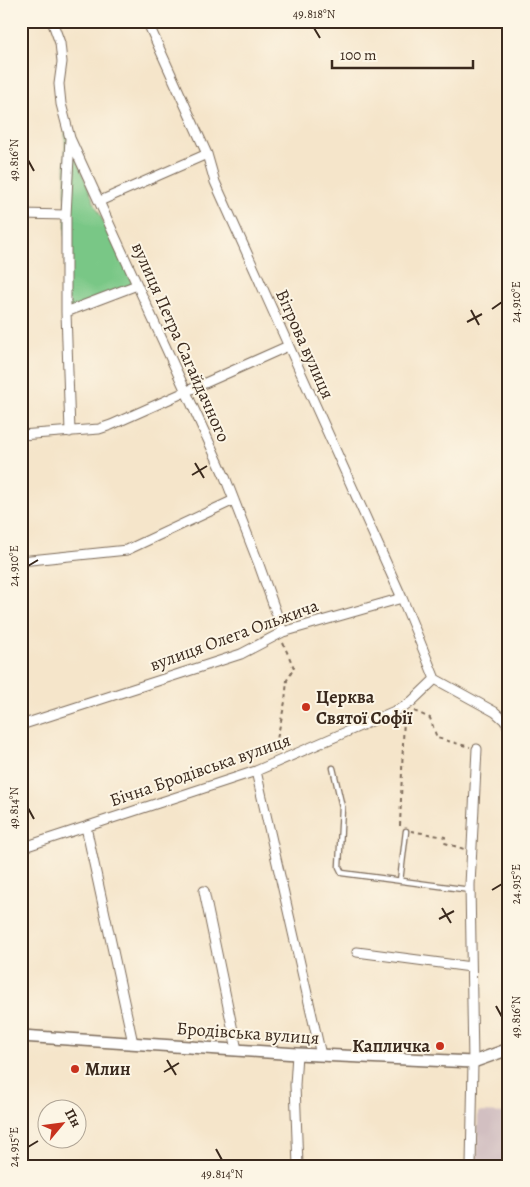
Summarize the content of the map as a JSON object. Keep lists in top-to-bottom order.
{
  "streets": {
    "street": [
      "вулиця Петра Сагайдачного",
      "Вітрова вулиця",
      "вулиця Олега Ольжича",
      "Бічна Бродівська вулиця",
      "Бродівська вулиця"
    ]
  },
  "crossings": [
    ["вулиця Петра Сагайдачного", "вулиця Олега Ольжича"],
    ["Вітрова вулиця", "вулиця Олега Ольжича"],
    ["Вітрова вулиця", "Бічна Бродівська вулиця"]
  ],
  "places": ["Церква Святої Софії", "Капличка", "Млин"],
  "scale_bar": "100 m",
  "north": "top right",
  "coordinates": [
    "49.818°N",
    "49.816°N",
    "24.910°E",
    "49.814°N",
    "24.915°E"
  ]
}
